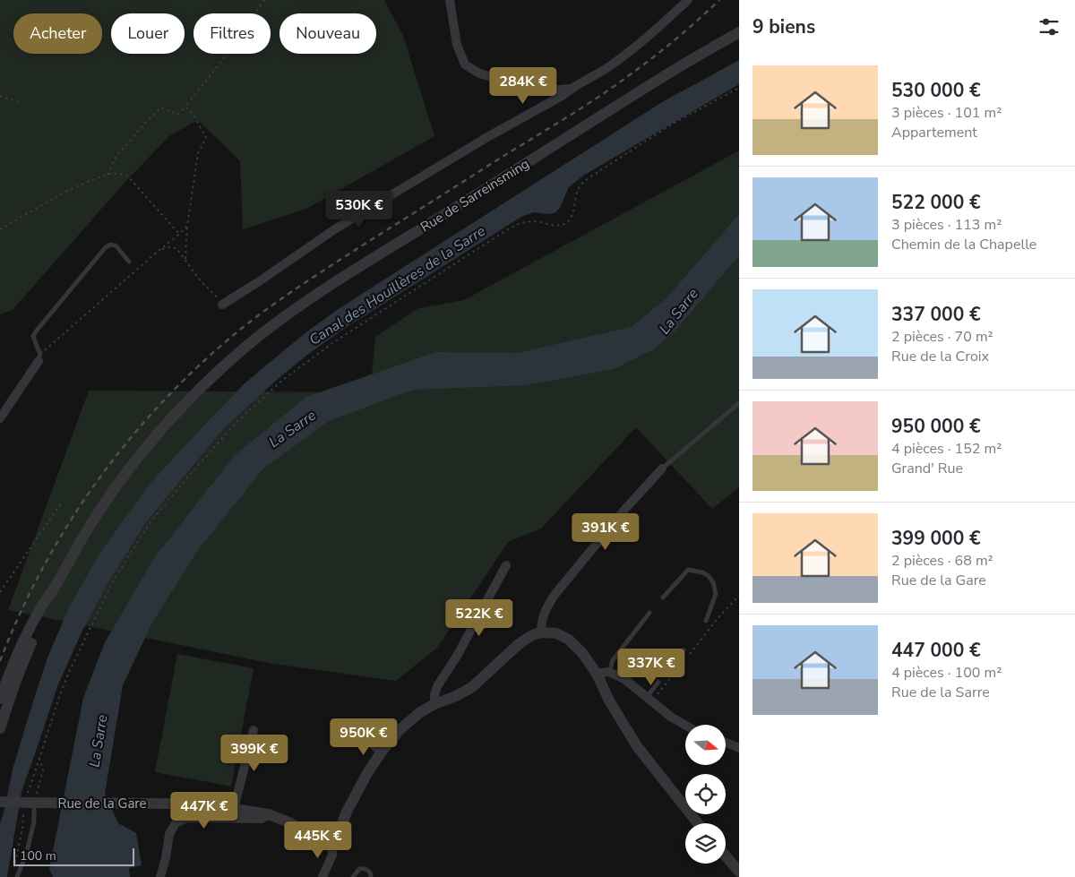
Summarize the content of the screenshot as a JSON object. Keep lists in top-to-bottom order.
{
  "streets": {
    "street": ["Rue de Sarreinsming", "Rue de la Gare"]
  },
  "water": ["Canal des Houillères de la Sarre", "La Sarre"],
  "scale_bar": "100 m",
  "north": "right",
  "page": {
    "heading": "9 biens",
    "chip": [
      "Acheter",
      "Louer",
      "Filtres",
      "Nouveau"
    ],
    "list": [
      {
        "name": "530 000 €",
        "note": "3 pièces · 101 m² · Appartement"
      },
      {
        "name": "522 000 €",
        "note": "3 pièces · 113 m² · Chemin de la Chapelle"
      },
      {
        "name": "337 000 €",
        "note": "2 pièces · 70 m² · Rue de la Croix"
      },
      {
        "name": "950 000 €",
        "note": "4 pièces · 152 m² · Grand' Rue"
      },
      {
        "name": "399 000 €",
        "note": "2 pièces · 68 m² · Rue de la Gare"
      },
      {
        "name": "447 000 €",
        "note": "4 pièces · 100 m² · Rue de la Sarre"
      }
    ],
    "price": [
      "284K €",
      "530K €",
      "391K €",
      "522K €",
      "337K €",
      "950K €",
      "399K €",
      "447K €",
      "445K €"
    ],
    "scale": "100 m"
  }
}
